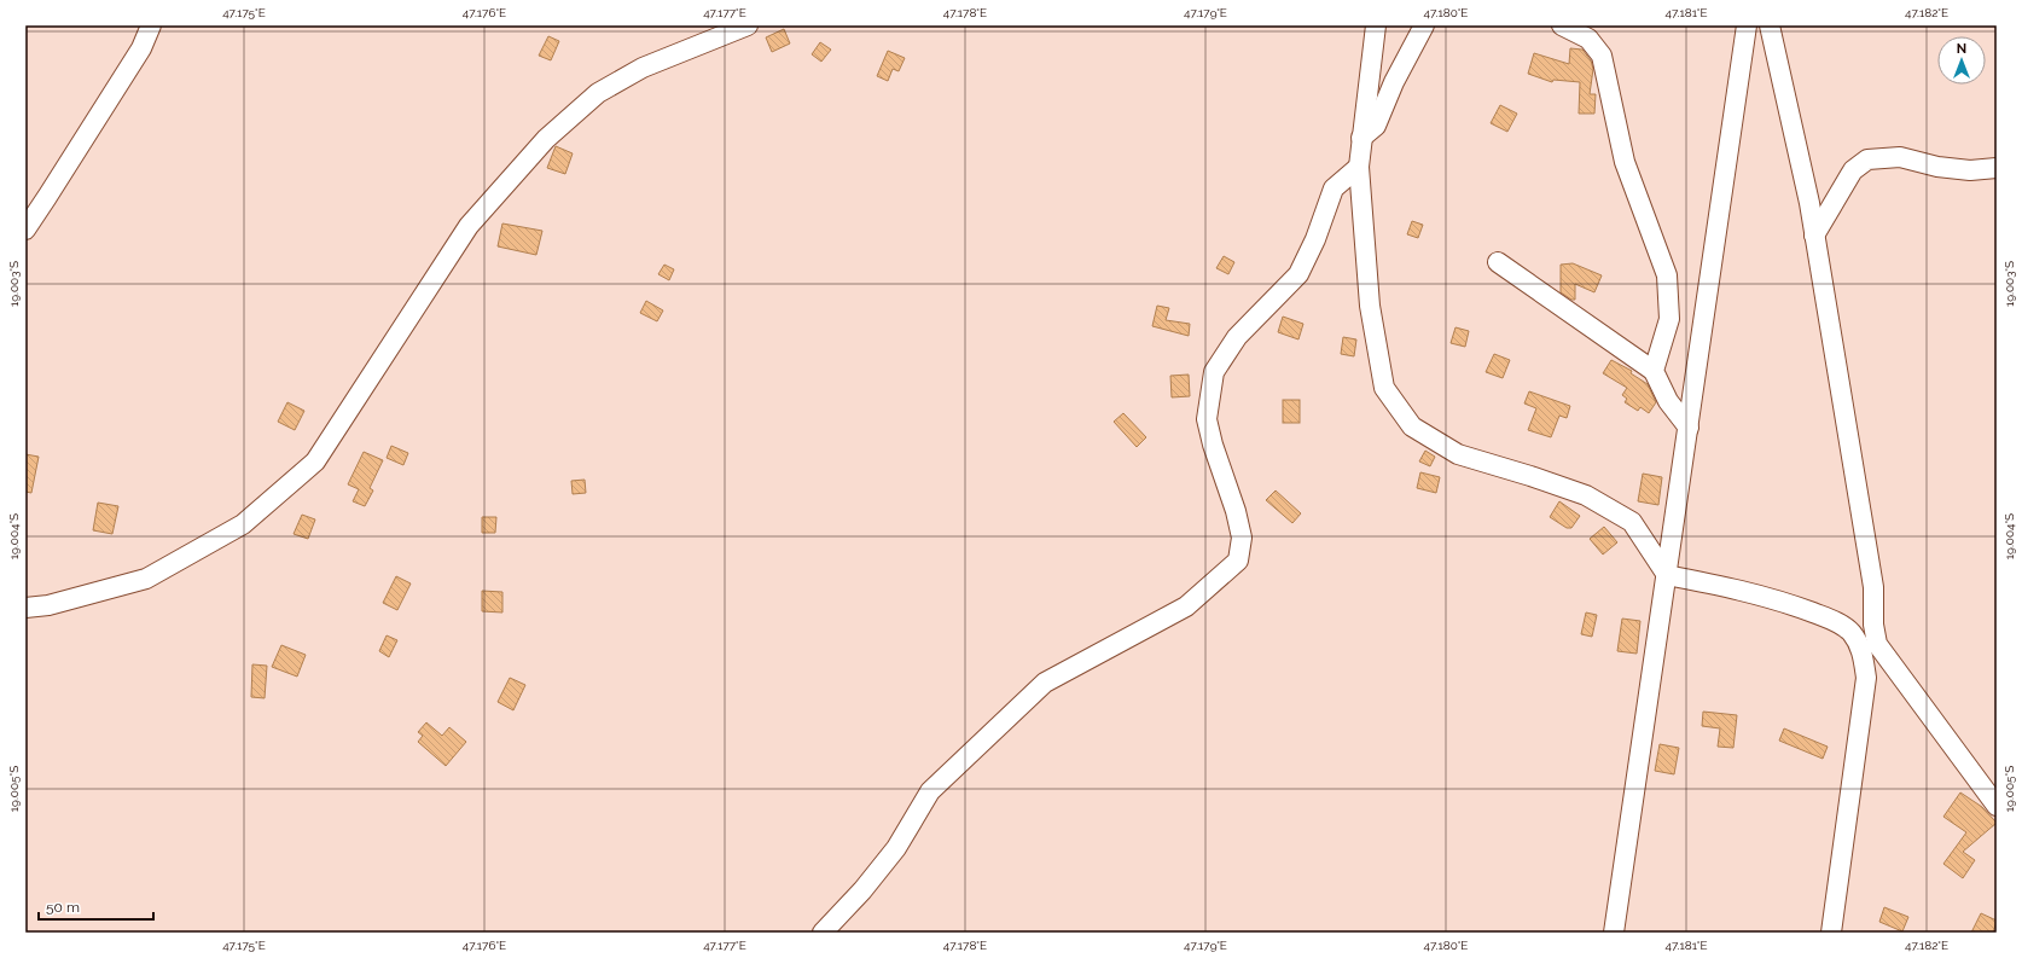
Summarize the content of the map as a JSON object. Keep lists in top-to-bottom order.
{
  "scale_bar": "50 m",
  "north": "top",
  "coordinates": [
    "47.175°E",
    "47.176°E",
    "47.177°E",
    "47.178°E",
    "47.179°E",
    "47.180°E",
    "47.181°E",
    "47.182°E",
    "19.003°S",
    "19.004°S",
    "19.005°S"
  ]
}
